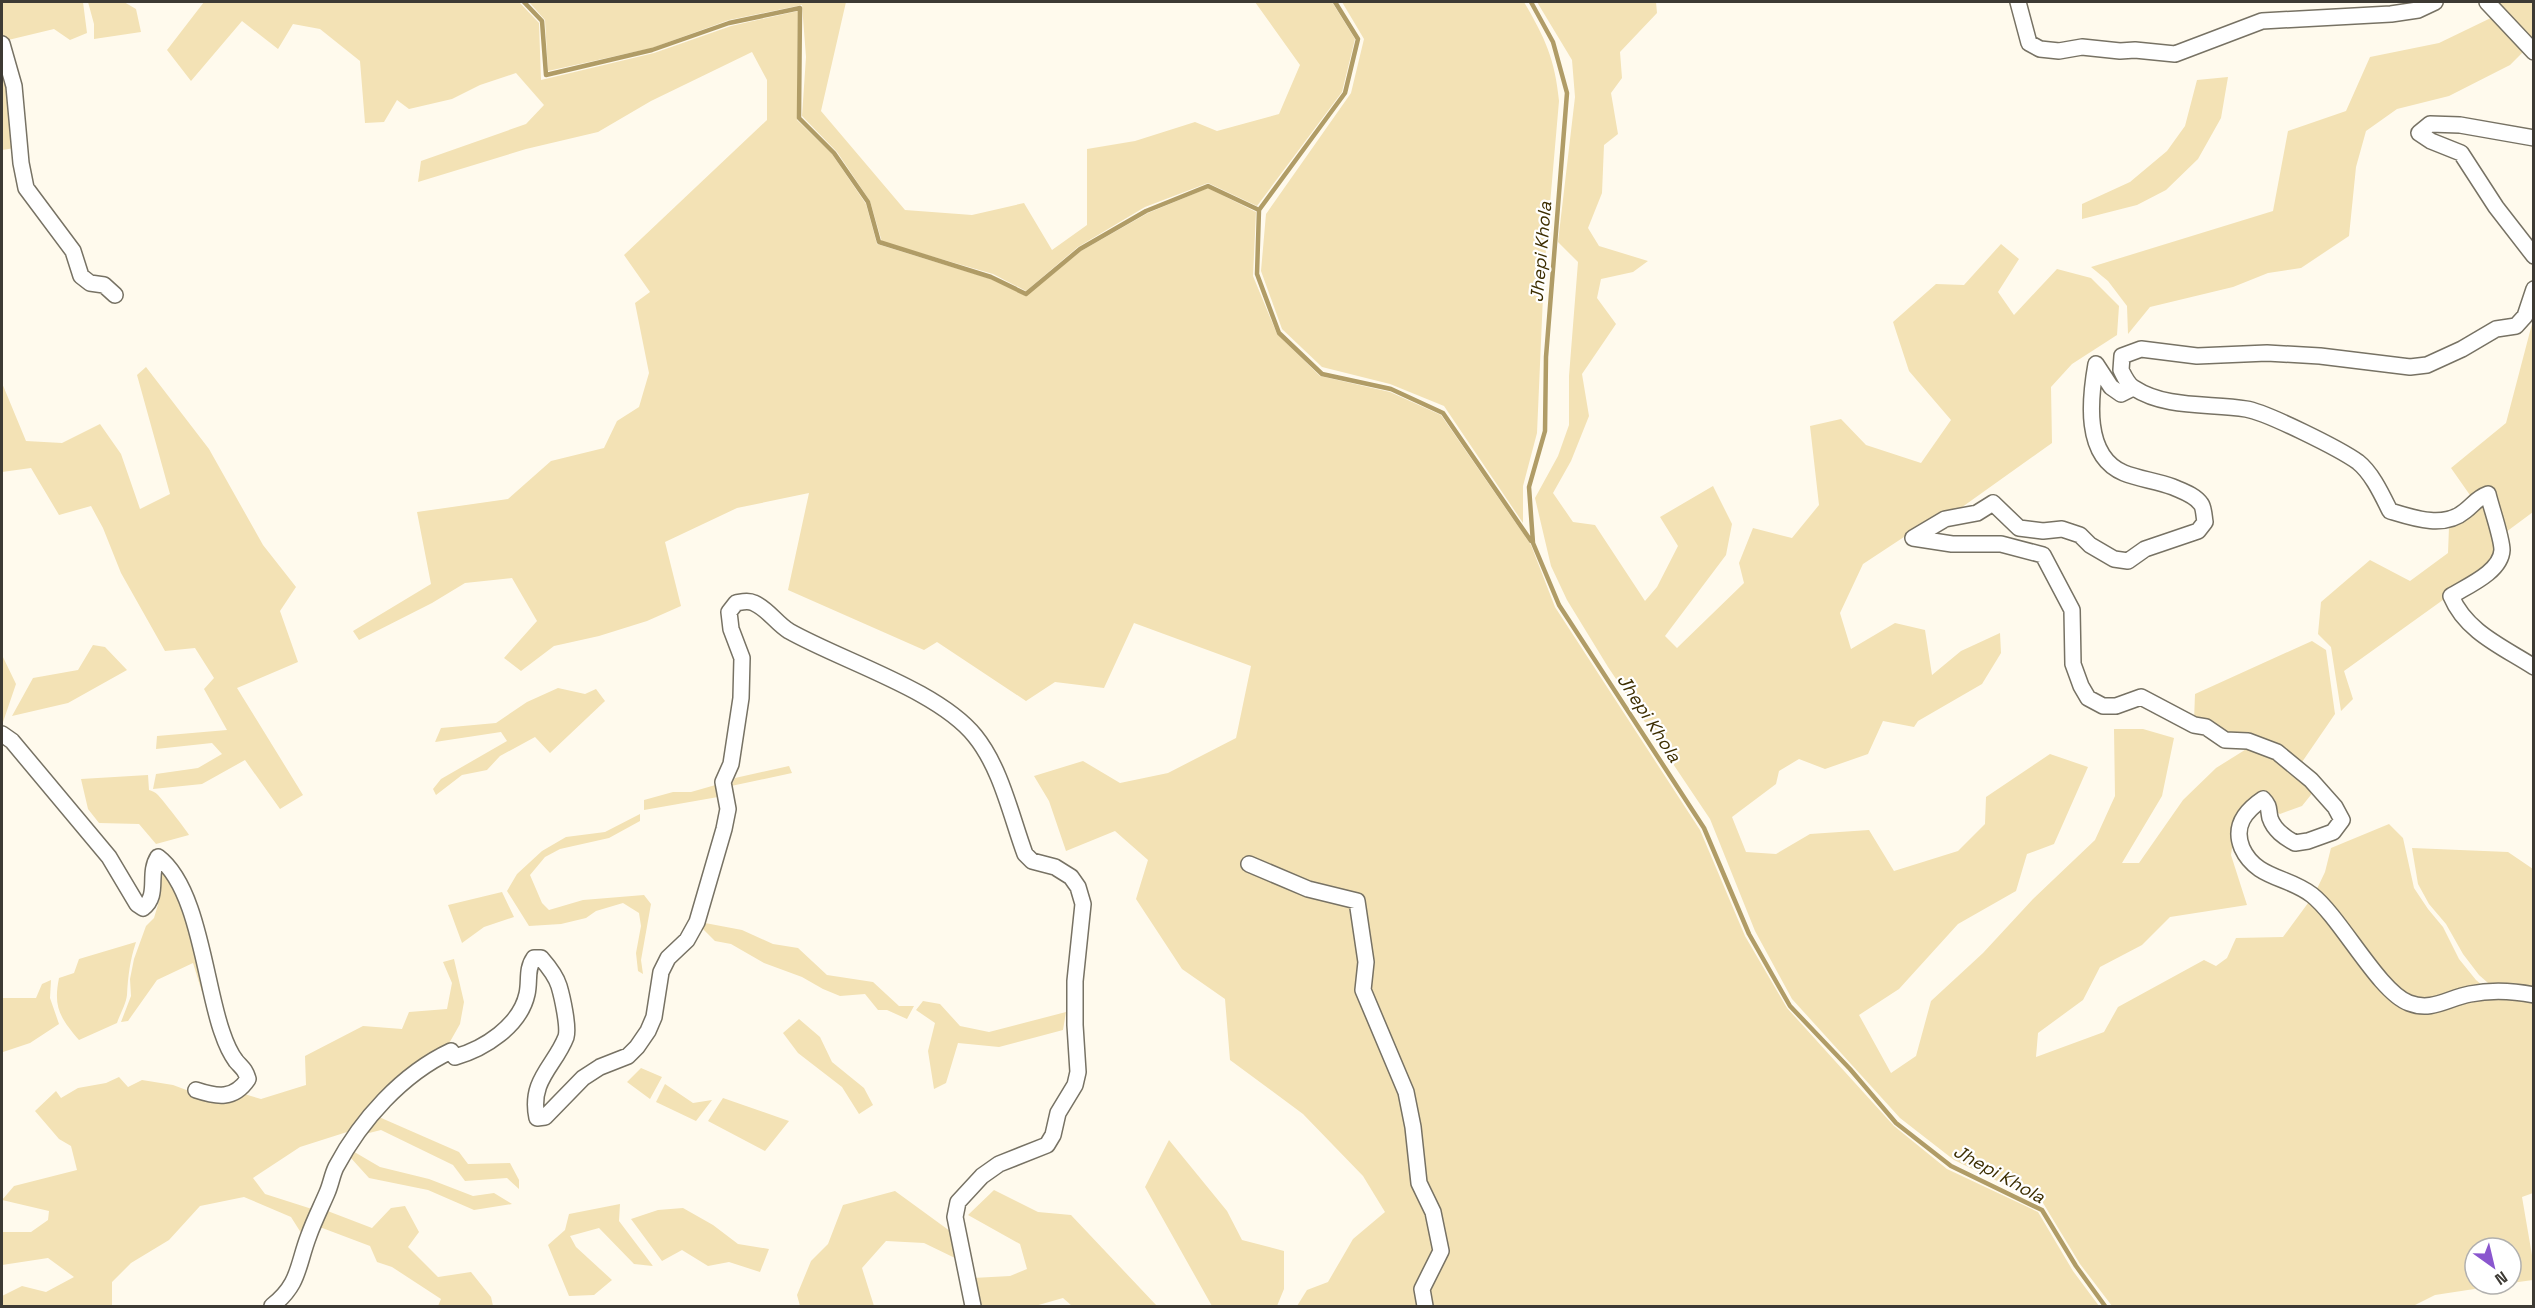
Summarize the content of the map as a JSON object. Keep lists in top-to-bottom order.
{
  "water": ["Jhepi Khola"],
  "north": "bottom right"
}
